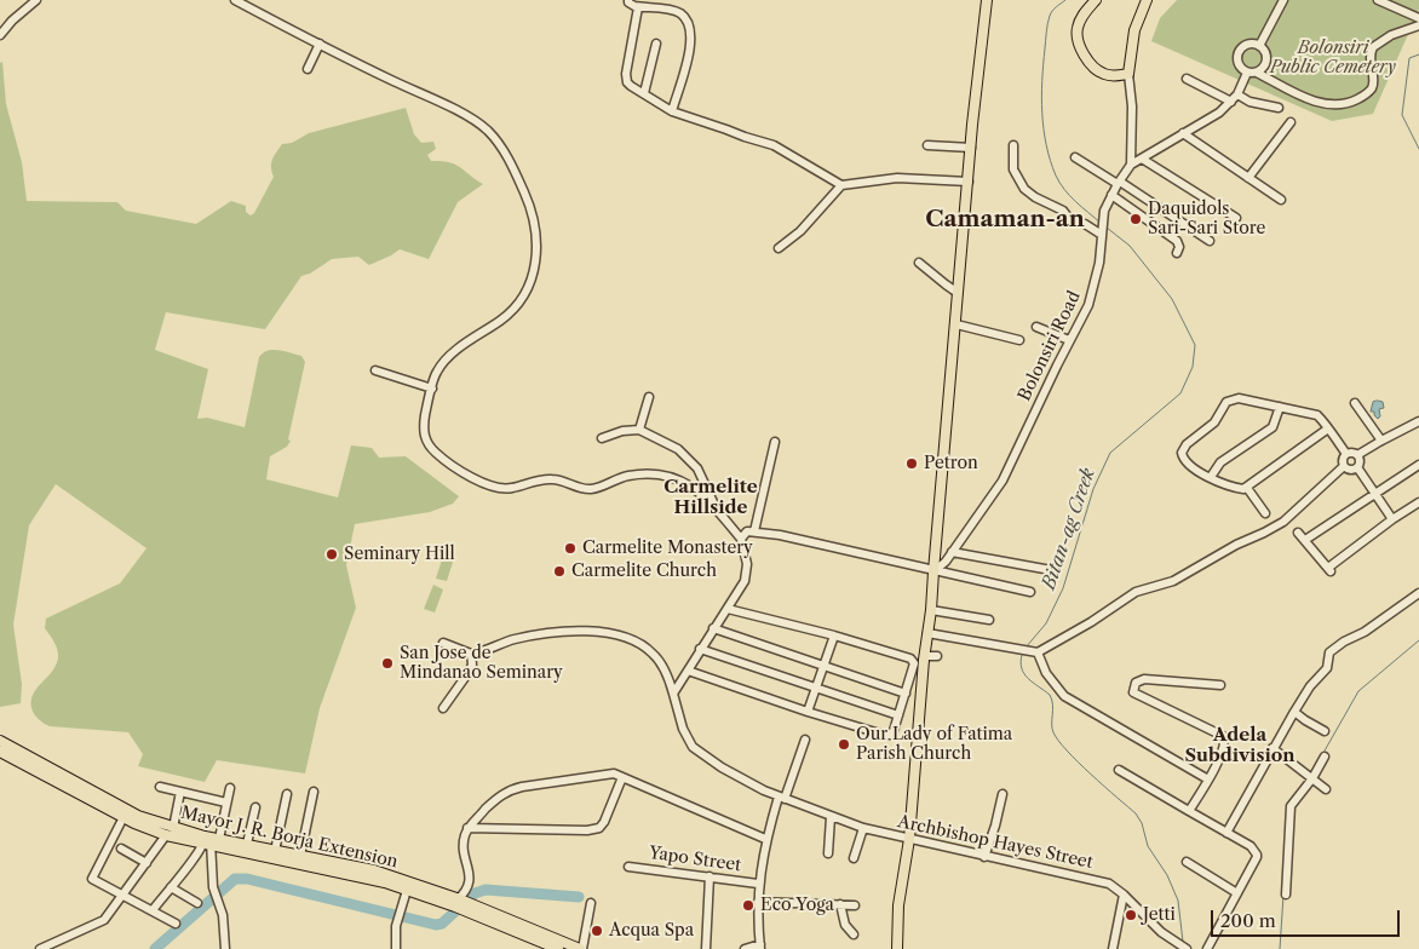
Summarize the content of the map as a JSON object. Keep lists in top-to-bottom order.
{
  "streets": {
    "main road": ["Mayor J. R. Borja Extension"],
    "street": ["Bolonsiri Road", "Archbishop Hayes Street", "Yapo Street"]
  },
  "districts": ["Camaman-an", "Carmelite Hillside", "Adela Subdivision"],
  "water": ["Bitan-ag Creek"],
  "parks": ["Bolonsiri Public Cemetery"],
  "places": [
    "Daquidols Sari-Sari Store",
    "Petron",
    "Carmelite Monastery",
    "Seminary Hill",
    "Carmelite Church",
    "San Jose de Mindanao Seminary",
    "Our Lady of Fatima Parish Church",
    "Eco Yoga",
    "Jetti",
    "Acqua Spa"
  ],
  "scale_bar": "200 m"
}
